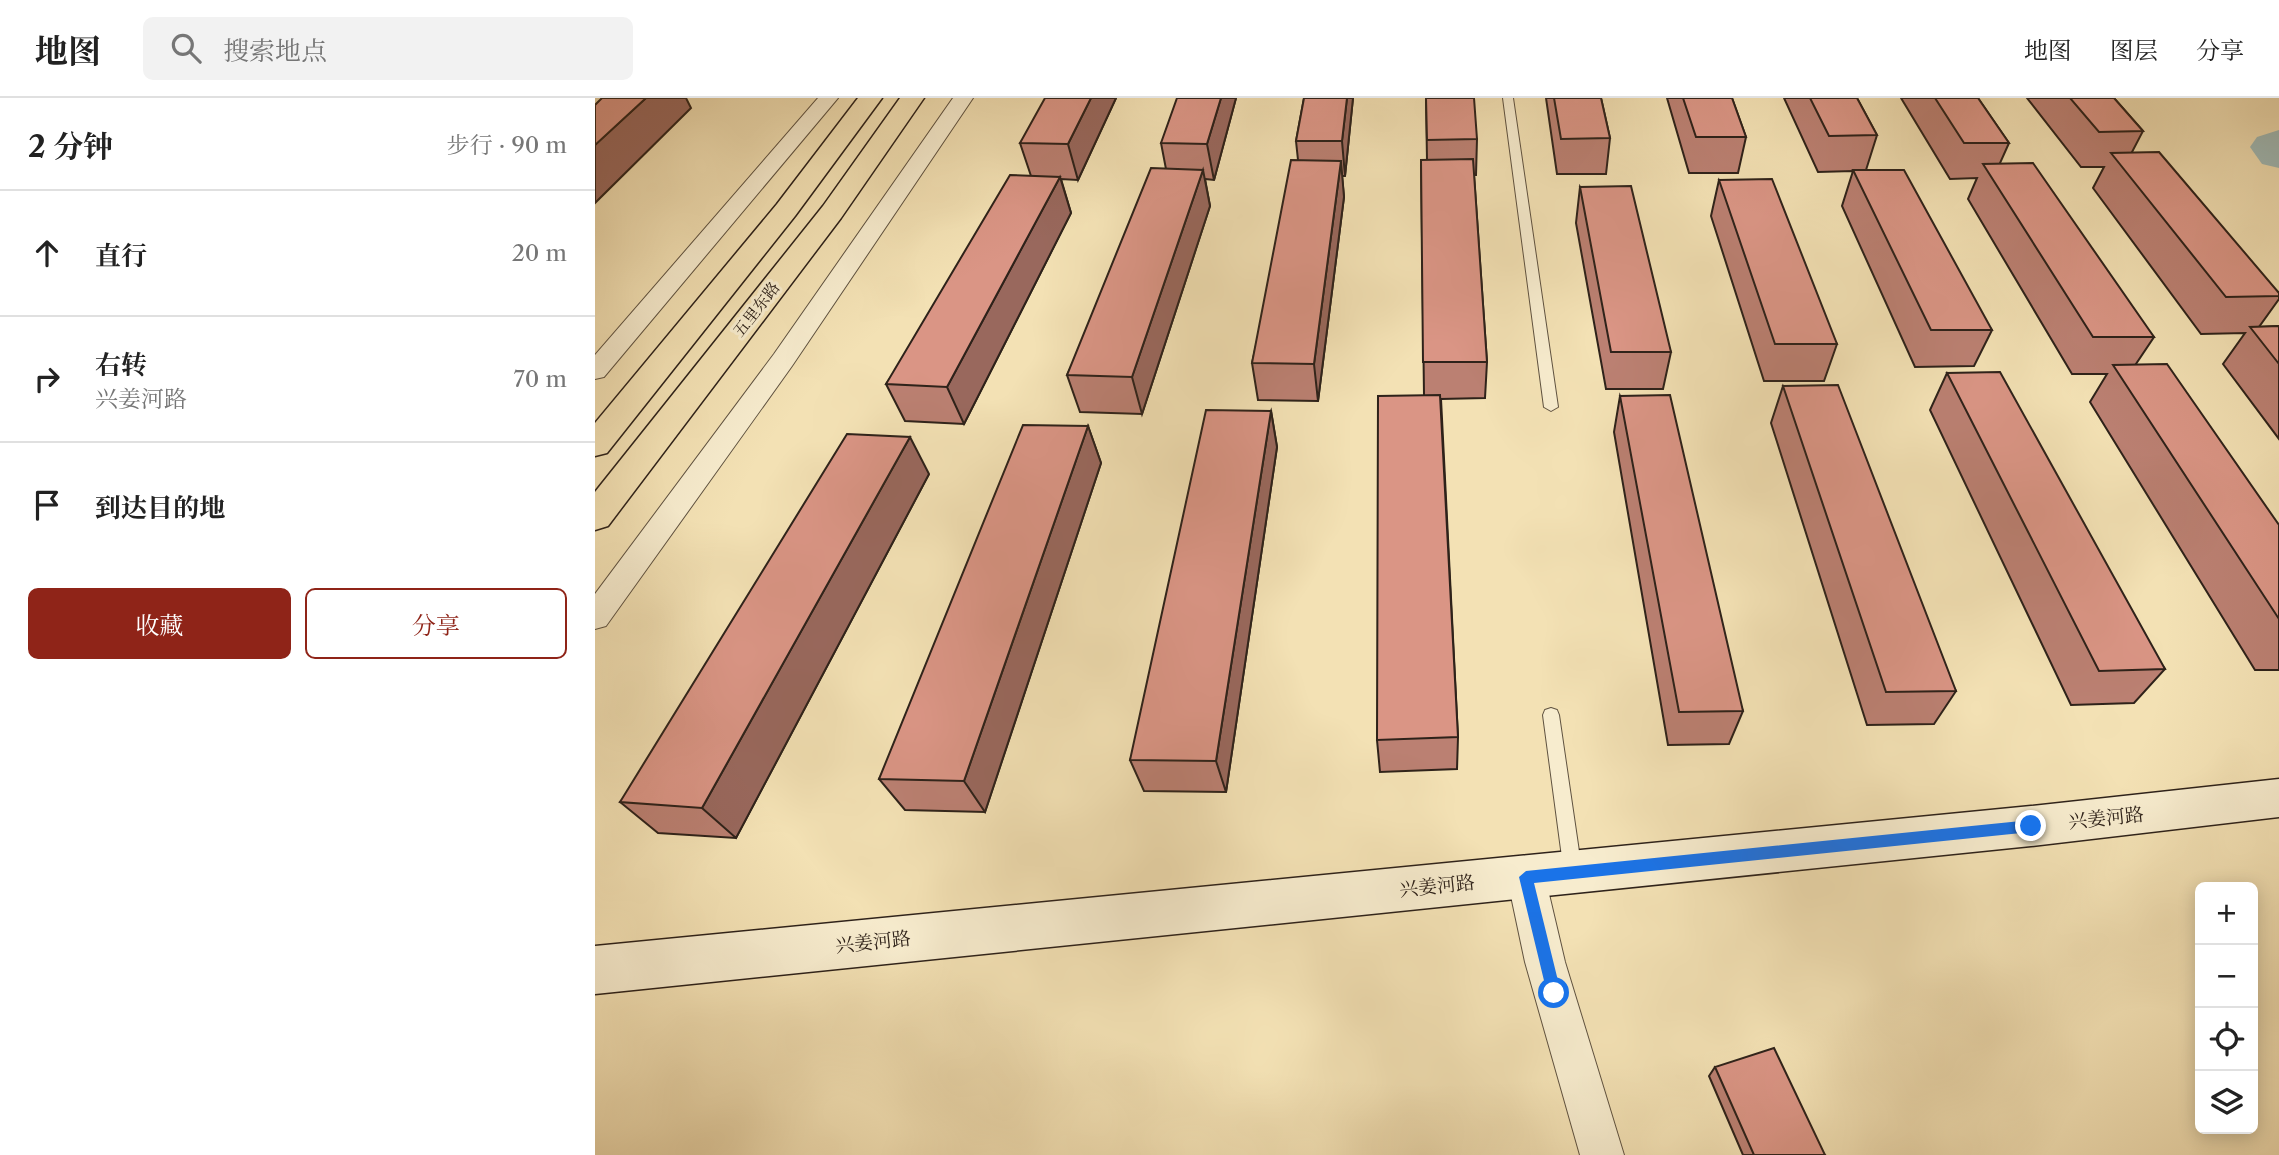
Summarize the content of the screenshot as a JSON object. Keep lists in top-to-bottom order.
{
  "streets": {
    "main road": ["五里东路"],
    "street": ["兴姜河路"]
  },
  "page": {
    "header": "地图",
    "search": "搜索地点",
    "nav": ["地图", "图层", "分享"],
    "heading": ["2 分钟", "步行 · 90 m"],
    "list": [
      ["直行", "20 m"],
      ["右转", "兴姜河路", "70 m"],
      "到达目的地"
    ],
    "buttons": ["收藏", "分享"],
    "map_buttons": ["+", "−"]
  }
}
